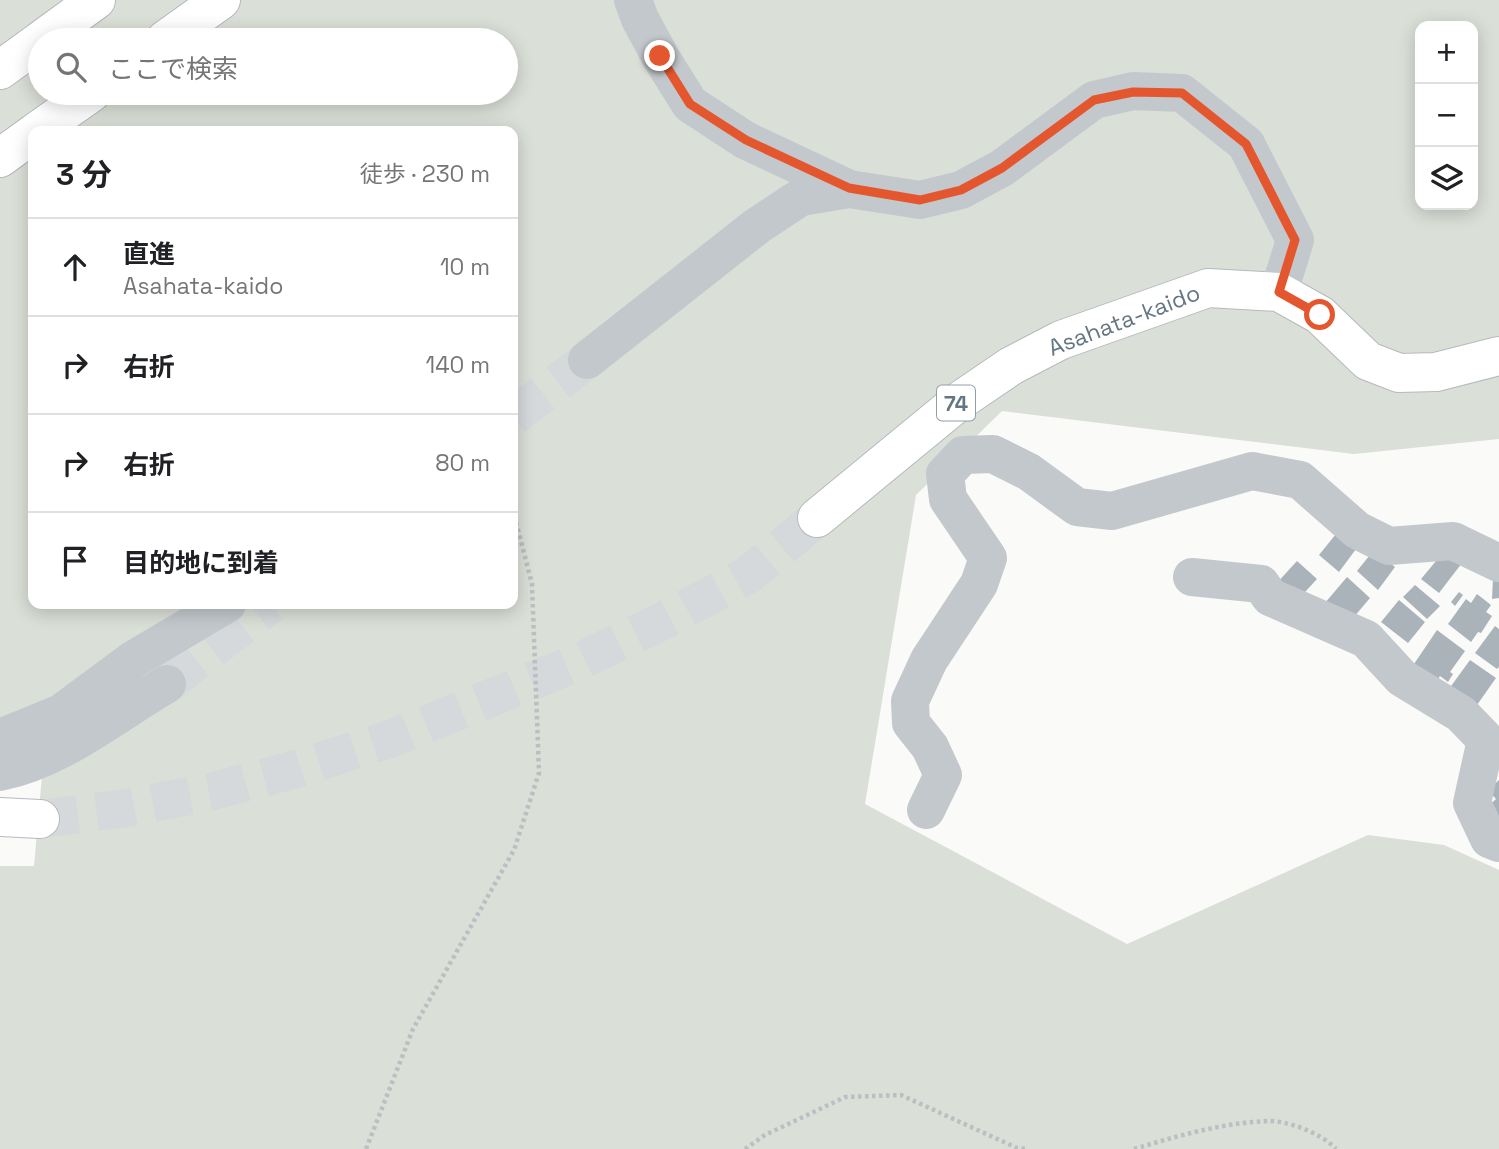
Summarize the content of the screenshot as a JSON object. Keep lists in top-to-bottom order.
{
  "streets": {
    "main road": ["Asahata-kaido", "74"]
  },
  "page": {
    "map_buttons": ["+", "−"],
    "search": "ここで検索",
    "heading": ["3 分", "徒歩 · 230 m"],
    "list": [
      ["直進", "Asahata-kaido", "10 m"],
      ["右折", "140 m"],
      ["右折", "80 m"],
      "目的地に到着"
    ]
  }
}
